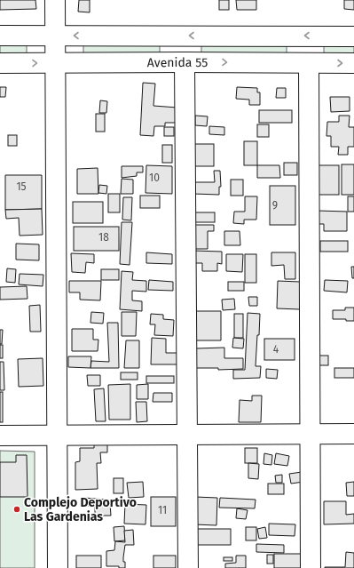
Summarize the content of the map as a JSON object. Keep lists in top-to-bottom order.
{
  "streets": {
    "street": ["Avenida 55"]
  },
  "places": ["Complejo Deportivo Las Gardenias"],
  "house_numbers": [
    "10",
    "15",
    "9",
    "18",
    "4",
    "11"
  ]
}
